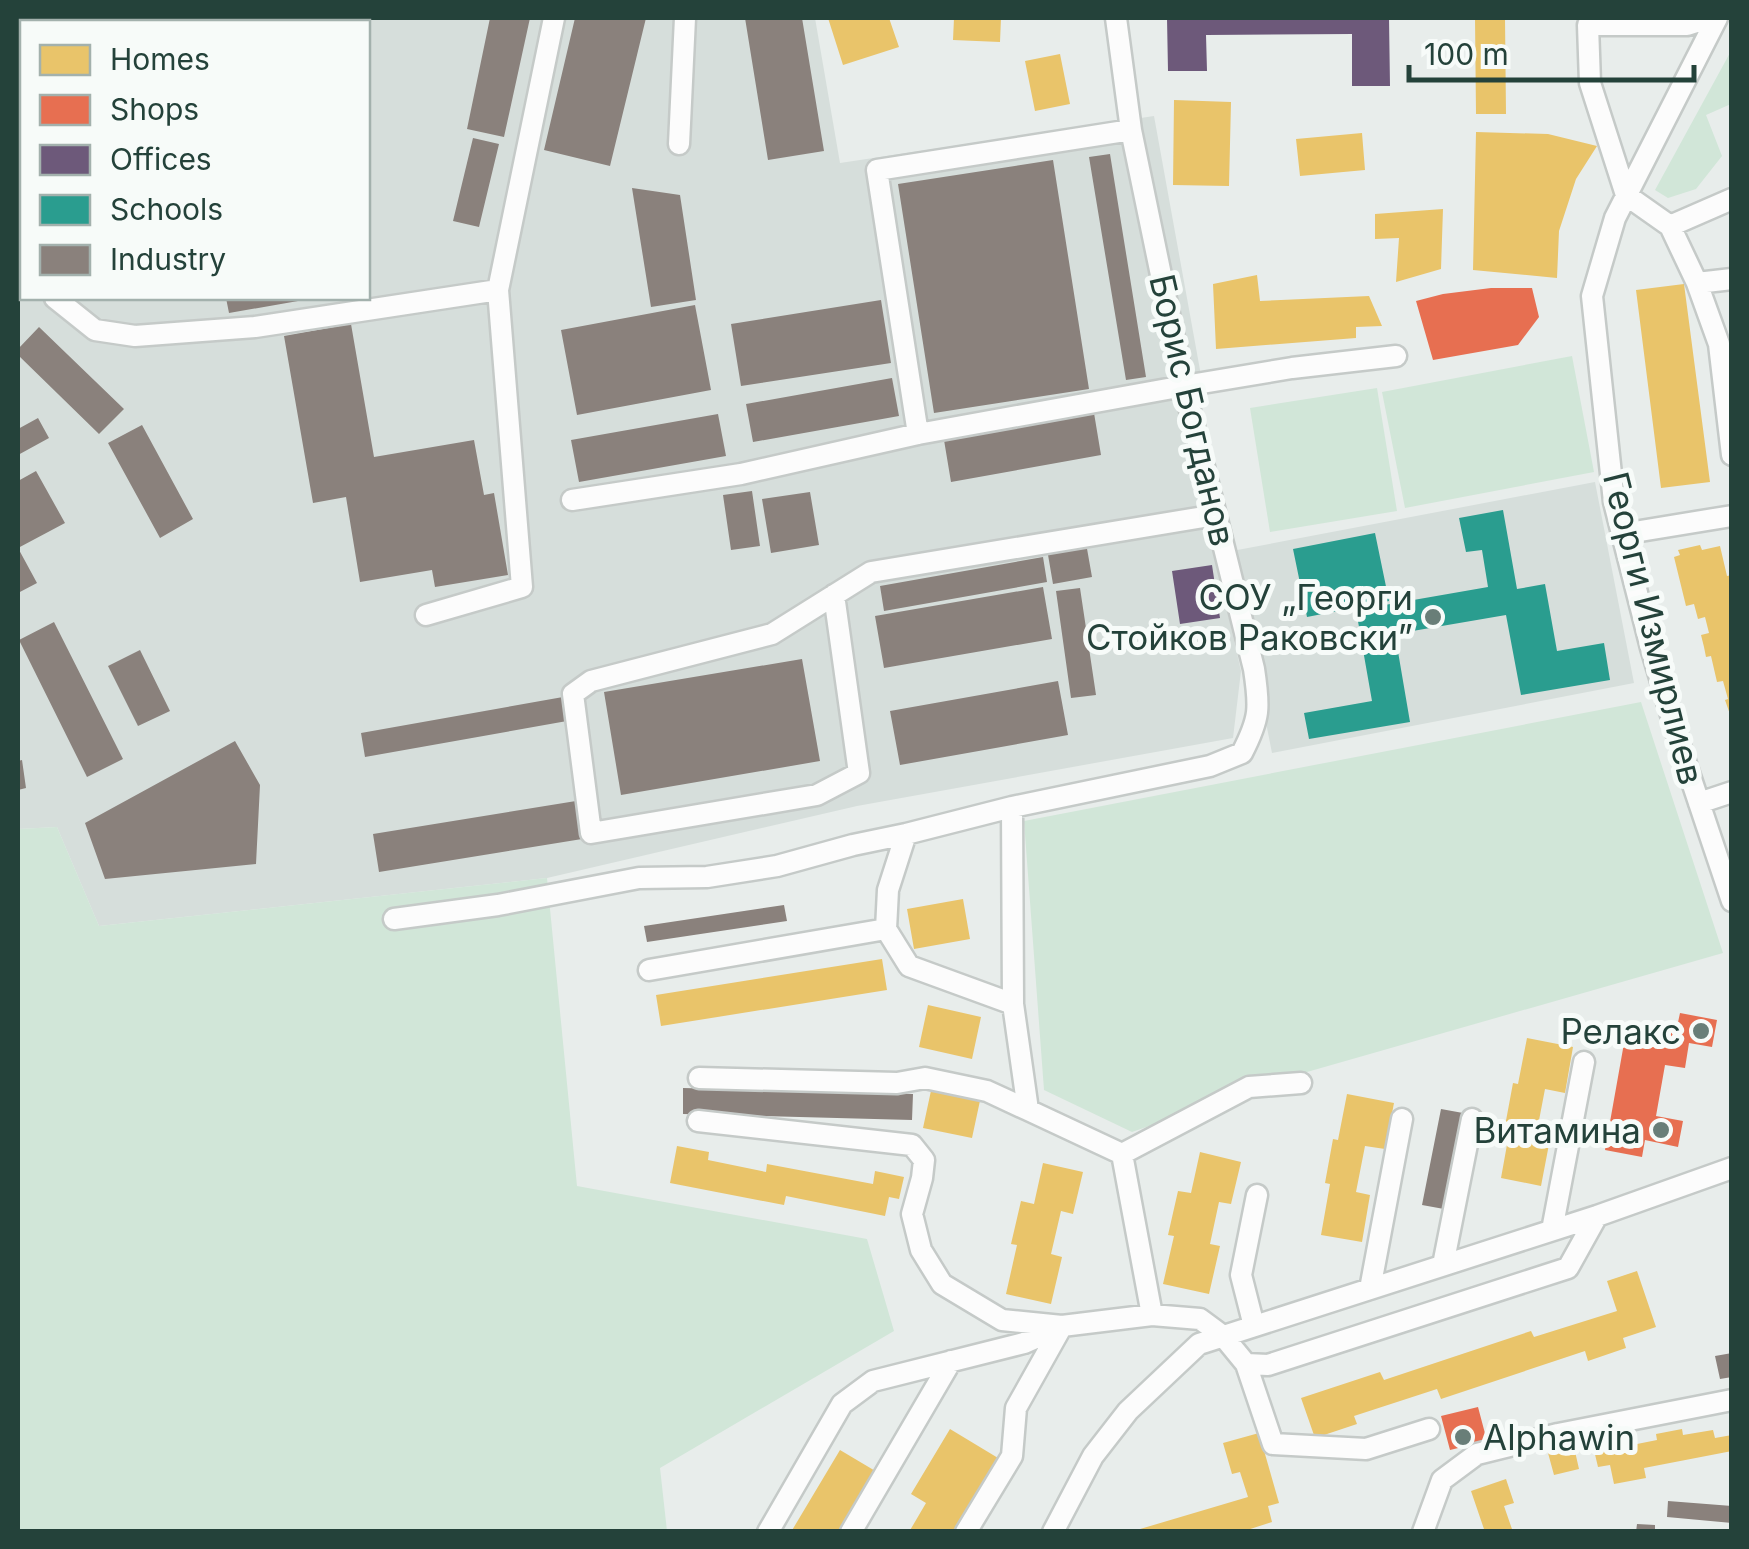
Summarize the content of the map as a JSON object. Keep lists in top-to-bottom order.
{
  "streets": {
    "street": ["Борис Богданов", "Георги Измирлиев"]
  },
  "places": [
    "СОУ „Георги Стойков Раковски”",
    "Релакс",
    "Витамина",
    "Alphawin"
  ],
  "legend": [
    "Homes",
    "Shops",
    "Offices",
    "Schools",
    "Industry"
  ],
  "scale_bar": "100 m"
}
